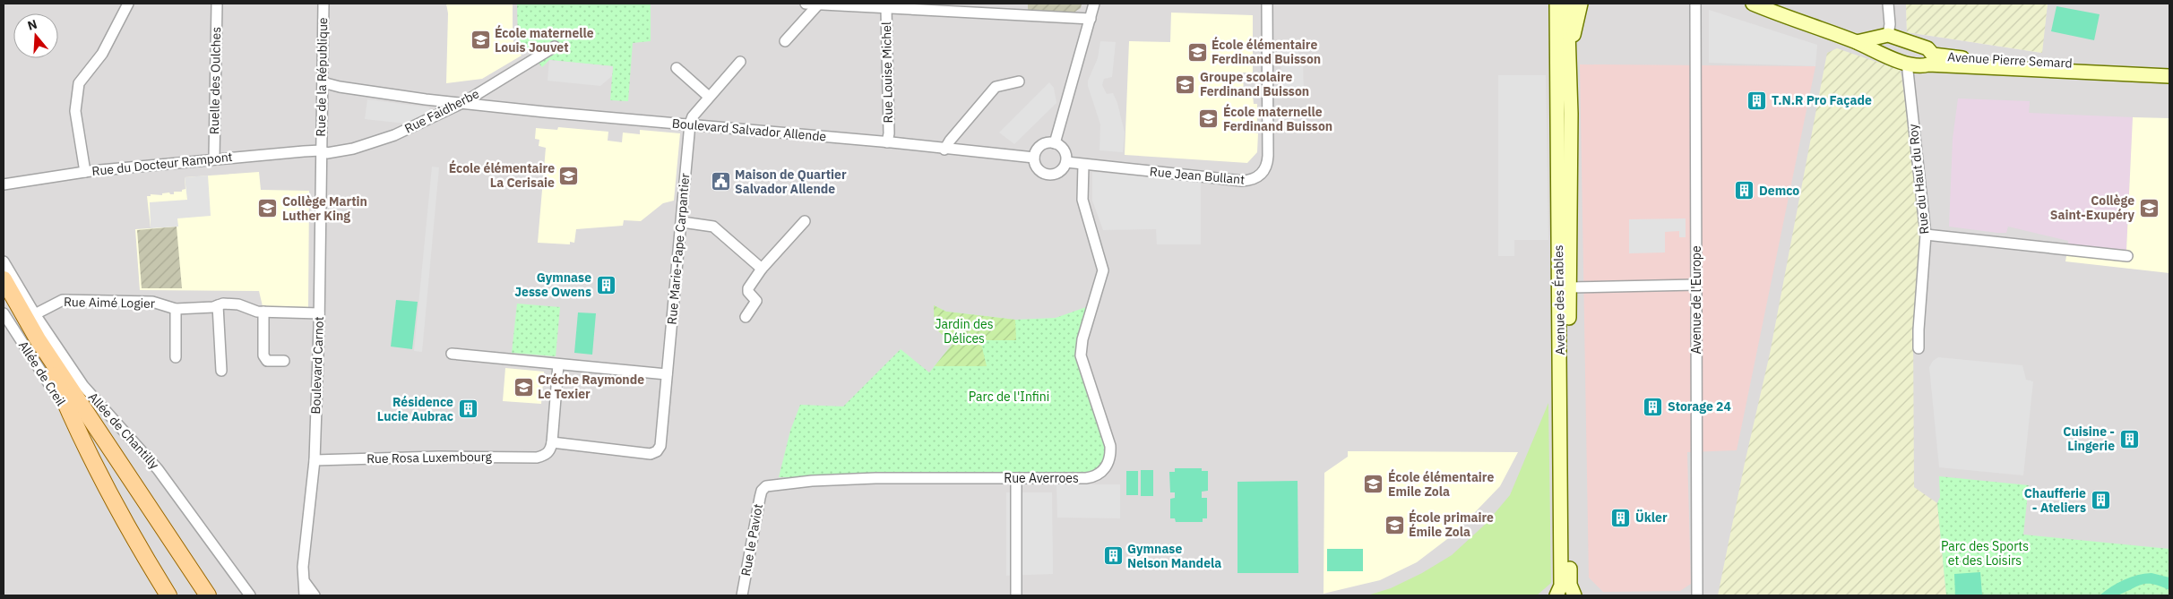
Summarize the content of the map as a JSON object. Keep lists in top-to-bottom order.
{
  "streets": {
    "main road": ["Avenue Pierre Semard", "Avenue des Érables"],
    "street": [
      "Rue Louise Michel",
      "Rue de la République",
      "Ruelle des Oulches",
      "Rue Faidherbe",
      "Boulevard Salvador Allende",
      "Rue du Docteur Rampont",
      "Rue Jean Bullant",
      "Rue du Haut du Roy",
      "Rue Marie-Pape Carpantier",
      "Avenue de l'Europe",
      "Rue Aimé Logier",
      "Boulevard Carnot",
      "Allée de Creil",
      "Allée de Chantilly",
      "Rue Rosa Luxembourg",
      "Rue Averroes",
      "Rue le Paviot"
    ]
  },
  "crossings": [
    ["Avenue Pierre Semard", "Rue du Haut du Roy"],
    ["Rue Louise Michel", "Boulevard Salvador Allende"],
    ["Rue de la République", "Rue Faidherbe"],
    ["Rue de la République", "Boulevard Salvador Allende"],
    ["Rue de la République", "Rue du Docteur Rampont"],
    ["Rue de la République", "Boulevard Carnot"],
    ["Ruelle des Oulches", "Rue du Docteur Rampont"],
    ["Rue Faidherbe", "Boulevard Salvador Allende"],
    ["Rue Faidherbe", "Rue du Docteur Rampont"],
    ["Rue Faidherbe", "Boulevard Carnot"],
    ["Boulevard Salvador Allende", "Rue Jean Bullant"],
    ["Boulevard Salvador Allende", "Rue Marie-Pape Carpantier"],
    ["Rue du Docteur Rampont", "Boulevard Carnot"],
    ["Rue Jean Bullant", "Rue Averroes"],
    ["Rue Marie-Pape Carpantier", "Rue Rosa Luxembourg"],
    ["Rue Aimé Logier", "Boulevard Carnot"],
    ["Rue Aimé Logier", "Allée de Chantilly"],
    ["Boulevard Carnot", "Rue Rosa Luxembourg"],
    ["Rue Averroes", "Rue le Paviot"]
  ],
  "parks": ["Jardin des Délices", "Parc de l'Infini", "Parc des Sports et des Loisirs"],
  "places": {
    "school or university": [
      "École maternelle Louis Jouvet",
      "École élémentaire Ferdinand Buisson",
      "Groupe scolaire Ferdinand Buisson",
      "École maternelle Ferdinand Buisson",
      "École élémentaire La Cerisaie",
      "Collège Saint-Exupéry",
      "Collège Martin Luther King",
      "Créche Raymonde Le Texier",
      "École élémentaire Emile Zola",
      "École primaire Émile Zola"
    ],
    "building": [
      "T.N.R Pro Façade",
      "Demco",
      "Gymnase Jesse Owens",
      "Storage 24",
      "Résidence Lucie Aubrac",
      "Cuisine - Lingerie",
      "Chaufferie - Ateliers",
      "Ükler",
      "Gymnase Nelson Mandela"
    ],
    "public building": ["Maison de Quartier Salvador Allende"]
  },
  "north": "top"
}
